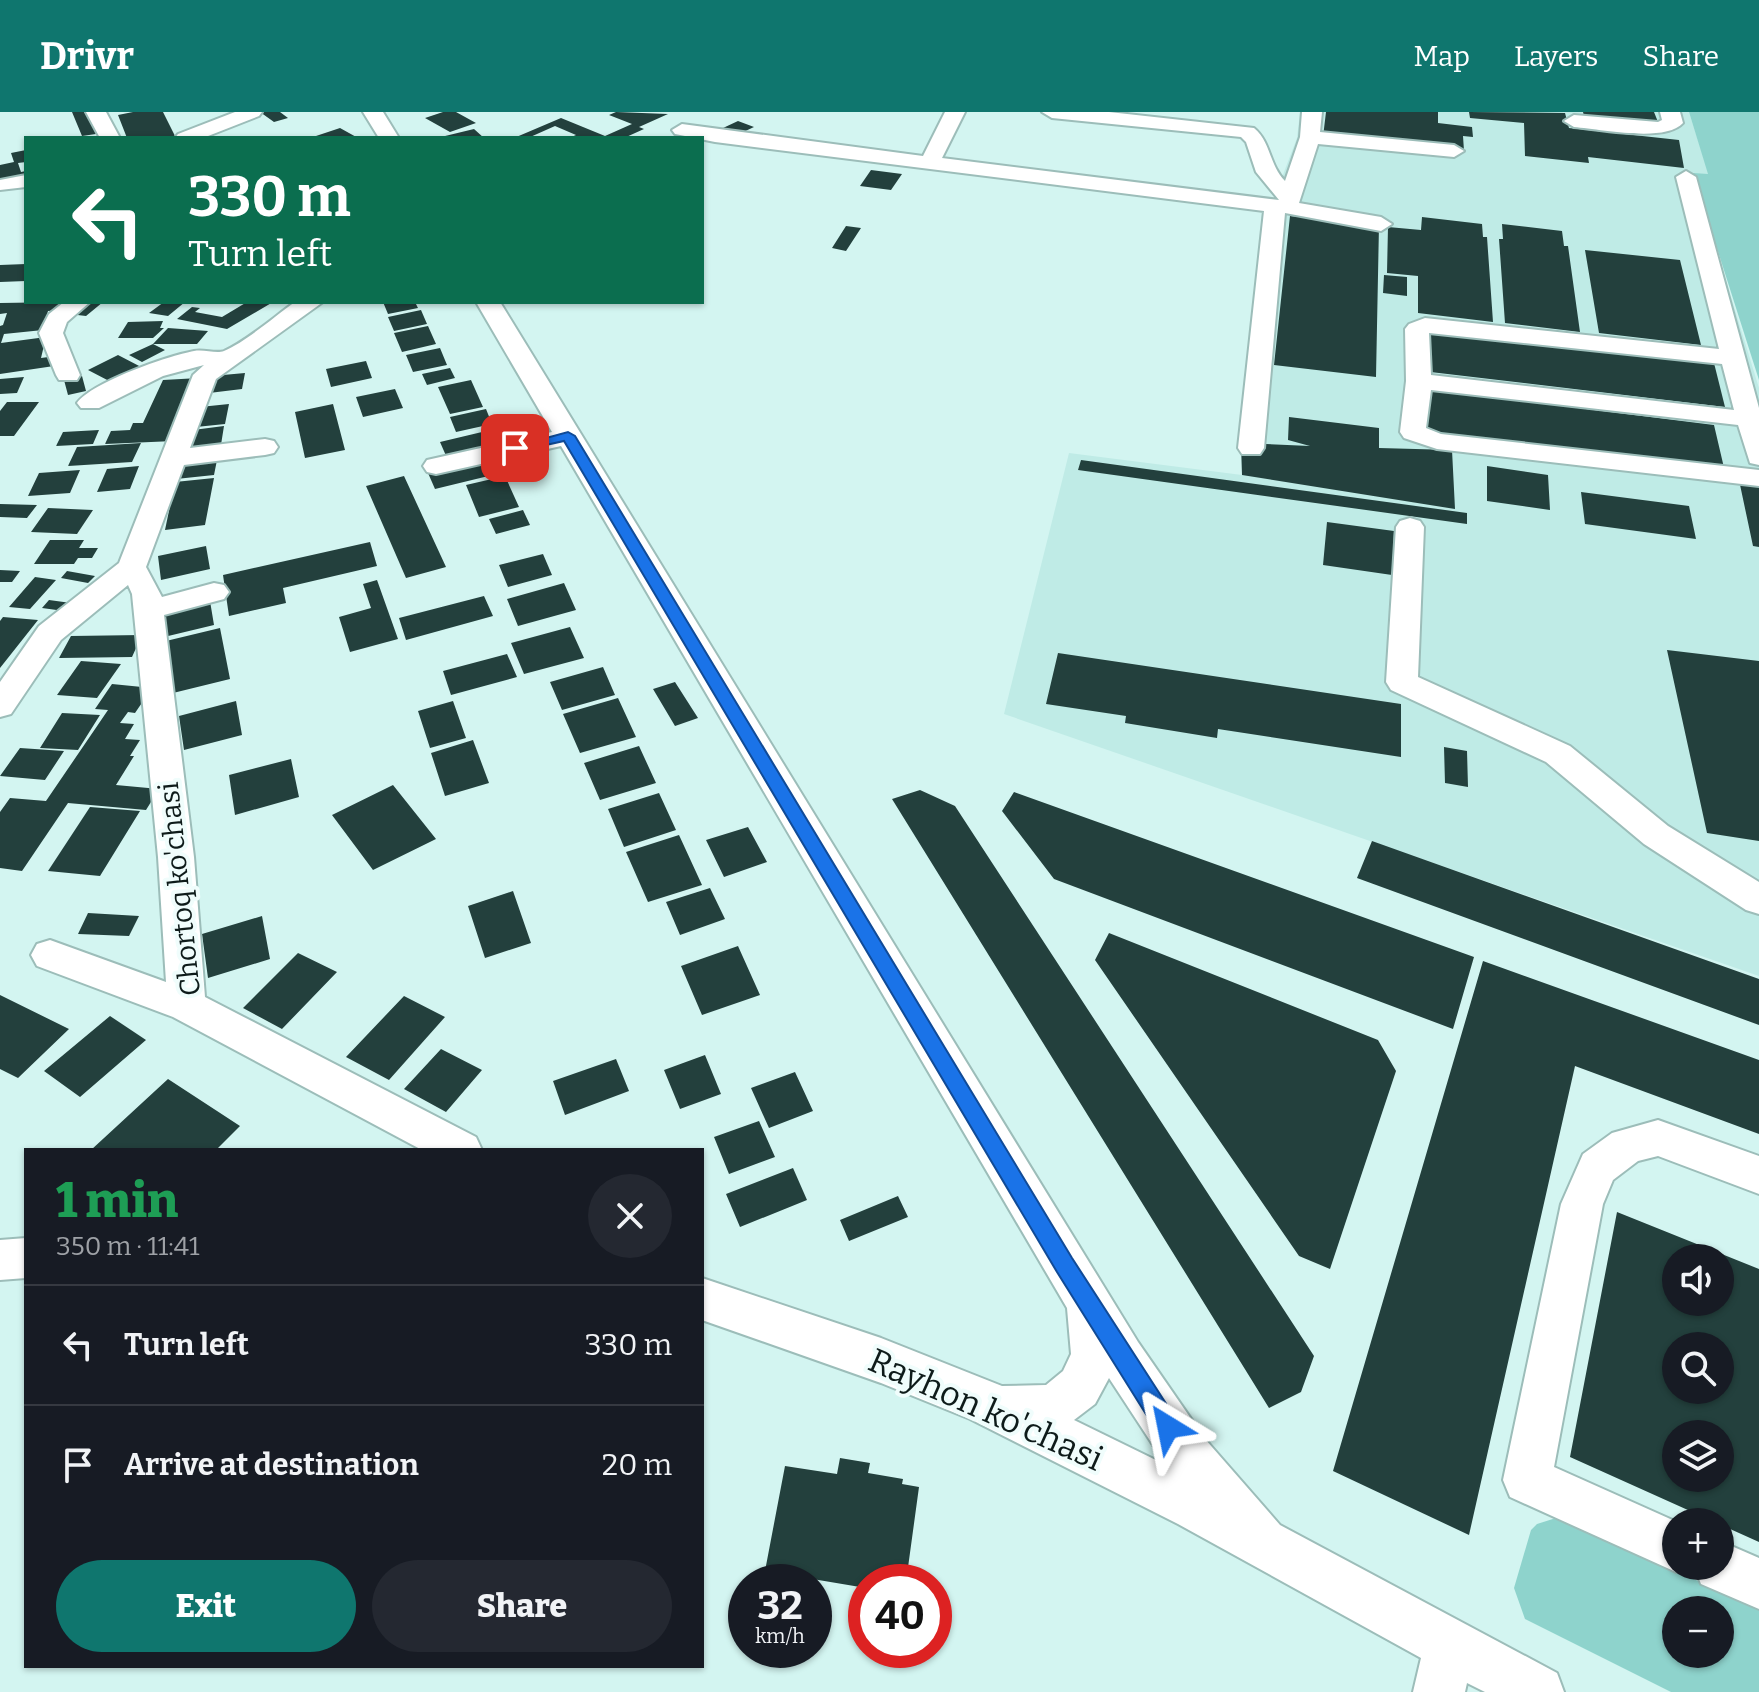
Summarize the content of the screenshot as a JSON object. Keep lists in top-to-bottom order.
{
  "streets": {
    "street": ["Chortoq ko'chasi", "Rayhon ko'chasi"]
  },
  "page": {
    "header": "Drivr",
    "nav": ["Map", "Layers", "Share"],
    "turn": ["330 m", "Turn left"],
    "heading": ["1 min", "350 m · 11:41"],
    "map_buttons": ["+", "−"],
    "list": [
      {
        "name": "Turn left",
        "value": "330 m"
      },
      {
        "name": "Arrive at destination",
        "value": "20 m"
      }
    ],
    "buttons": ["Exit", "Share"],
    "speed": "32 km/h",
    "limit": "40"
  }
}
